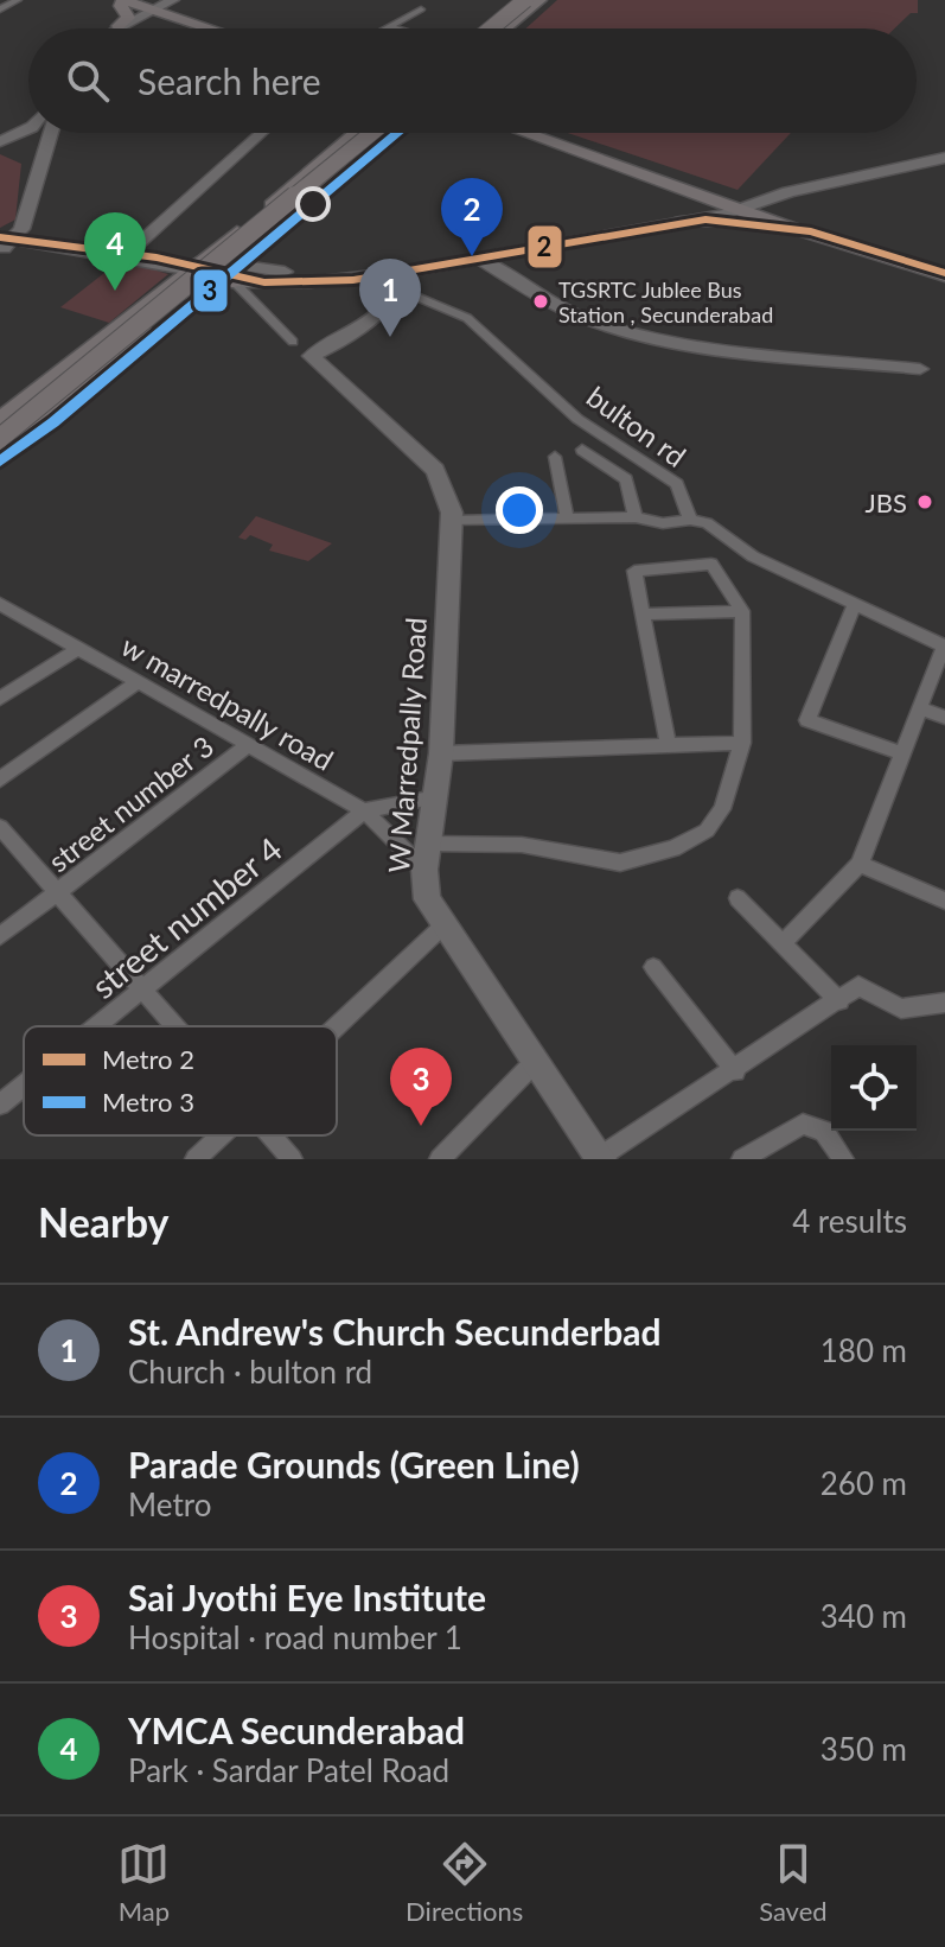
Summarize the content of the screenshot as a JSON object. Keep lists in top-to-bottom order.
{
  "streets": {
    "main road": ["W Marredpally Road"],
    "street": [
      "bulton rd",
      "w marredpally road",
      "street number 3",
      "street number 4"
    ]
  },
  "crossings": [
    ["w marredpally road", "W Marredpally Road"],
    ["w marredpally road", "street number 3"],
    ["w marredpally road", "street number 4"]
  ],
  "places": ["TGSRTC Jublee Bus Station , Secunderabad", "JBS"],
  "lines": ["metro line 3", "metro line 2"],
  "legend": ["Metro 2", "Metro 3"],
  "page": {
    "search": "Search here",
    "pins": [
      "2",
      "4",
      "1",
      "3"
    ],
    "heading": ["Nearby", "4 results"],
    "list": [
      {
        "mark": "1",
        "name": "St. Andrew's Church Secunderbad",
        "note": "Church · bulton rd",
        "value": "180 m"
      },
      {
        "mark": "2",
        "name": "Parade Grounds (Green Line)",
        "note": "Metro",
        "value": "260 m"
      },
      {
        "mark": "3",
        "name": "Sai Jyothi Eye Institute",
        "note": "Hospital · road number 1",
        "value": "340 m"
      },
      {
        "mark": "4",
        "name": "YMCA Secunderabad",
        "note": "Park · Sardar Patel Road",
        "value": "350 m"
      }
    ],
    "nav": ["Map", "Directions", "Saved"]
  }
}
